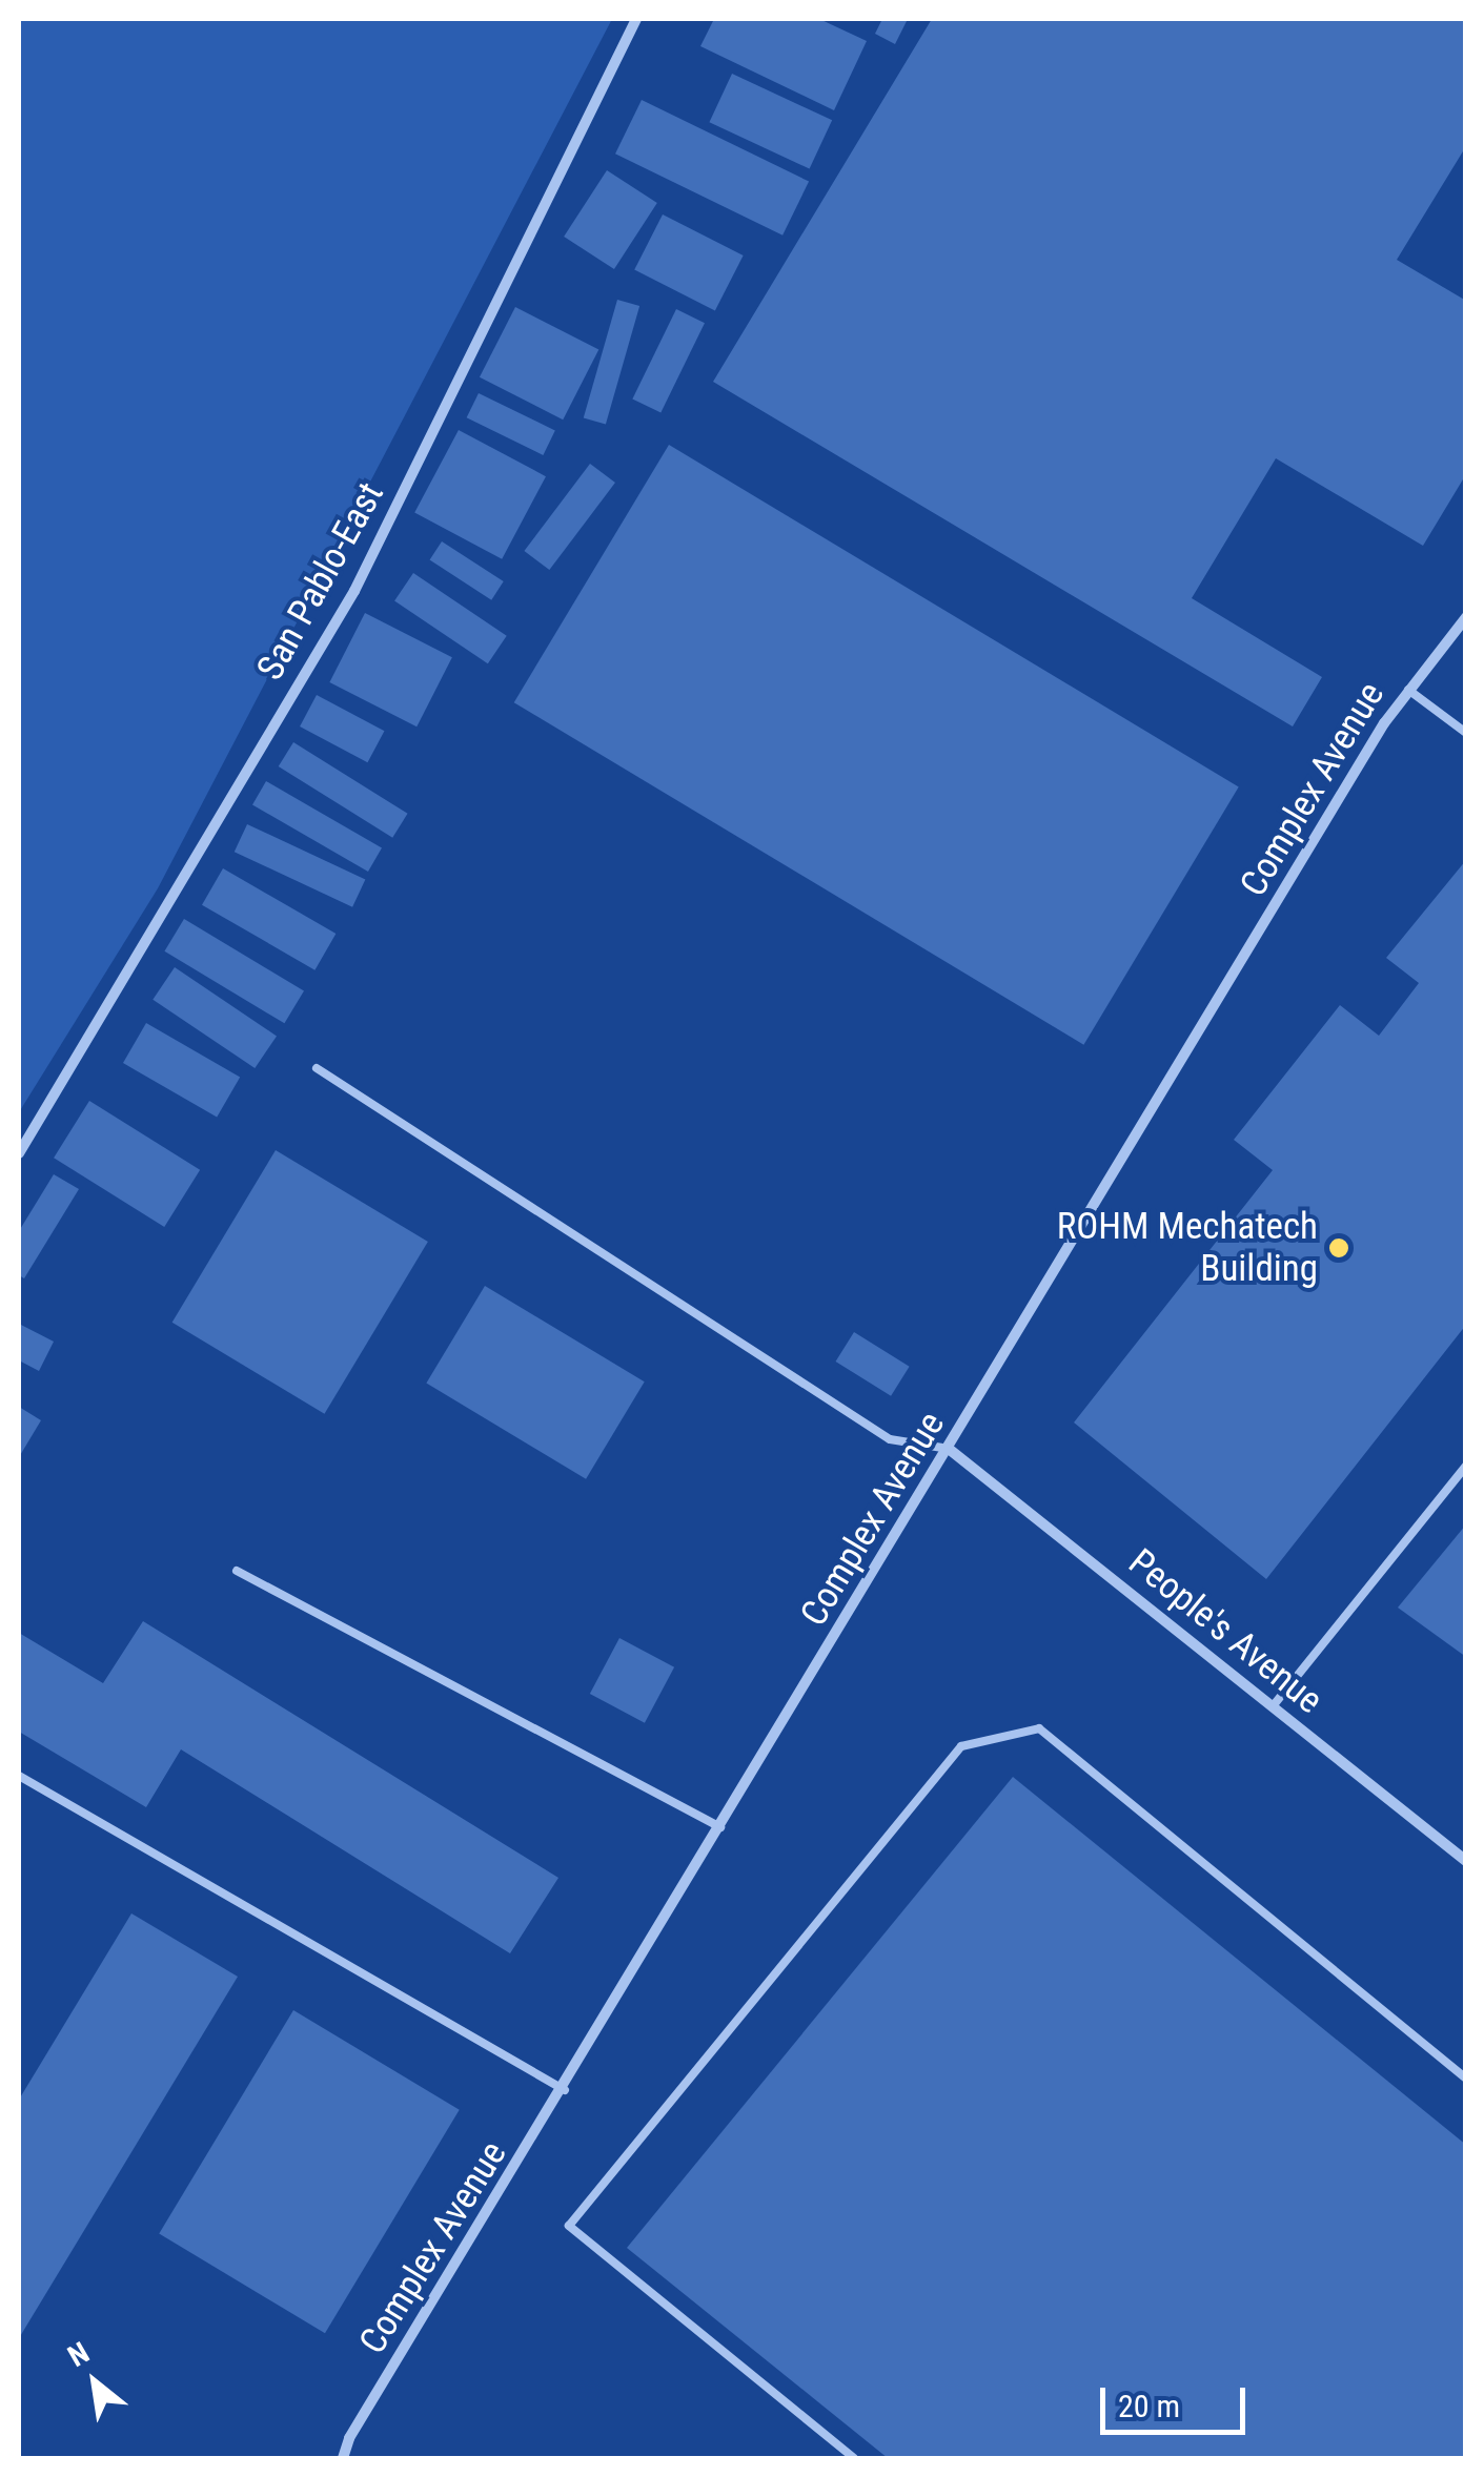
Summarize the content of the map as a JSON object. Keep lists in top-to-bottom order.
{
  "streets": {
    "street": ["San Pablo-East", "Complex Avenue", "People's Avenue"]
  },
  "crossings": [
    ["Complex Avenue", "People's Avenue"]
  ],
  "places": ["ROHM Mechatech Building"],
  "scale_bar": "20 m",
  "north": "top left"
}
